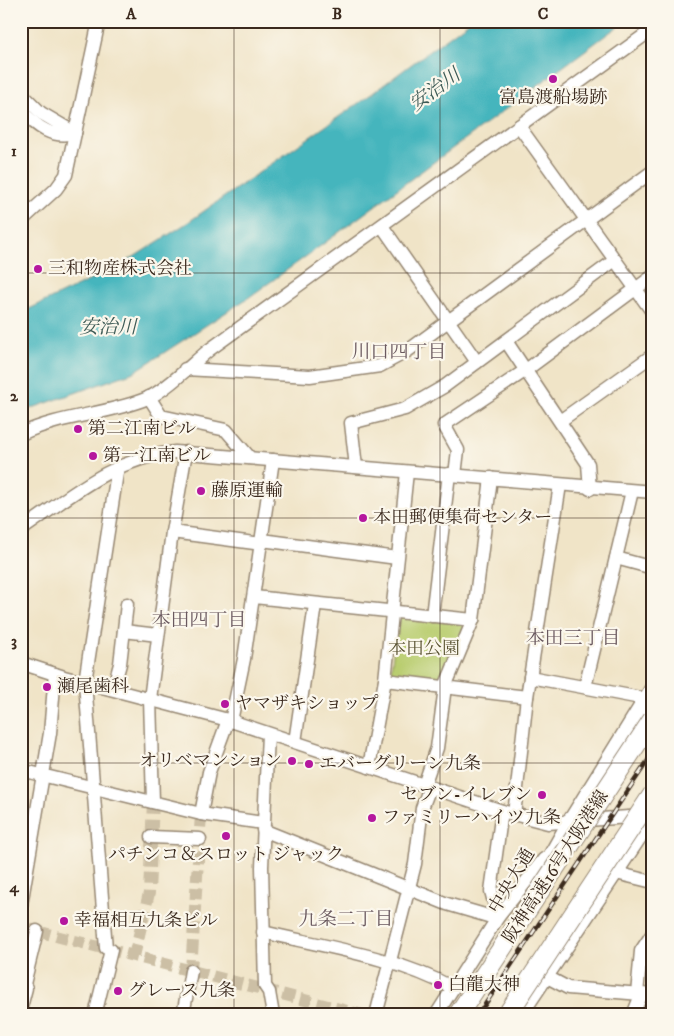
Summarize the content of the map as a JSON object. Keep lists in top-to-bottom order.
{
  "streets": {
    "highway": ["阪神高速16号大阪港線"],
    "main road": ["中央大通"]
  },
  "districts": [
    "川口四丁目",
    "本田四丁目",
    "本田三丁目",
    "九条二丁目"
  ],
  "water": ["安治川"],
  "parks": ["本田公園"],
  "places": [
    "富島渡船場跡",
    "三和物産株式会社",
    "第二江南ビル",
    "第一江南ビル",
    "藤原運輸",
    "本田郵便集荷センター",
    "瀬尾歯科",
    "ヤマザキショップ",
    "オリベマンション",
    "エバーグリーン九条",
    "セブン-イレブン",
    "ファミリーハイツ九条",
    "パチンコ＆スロット ジャック",
    "幸福相互九条ビル",
    "白龍大神",
    "グレース九条"
  ],
  "grid": {
    "columns": ["A", "B", "C"],
    "rows": [
      "1",
      "2",
      "3",
      "4"
    ]
  }
}
